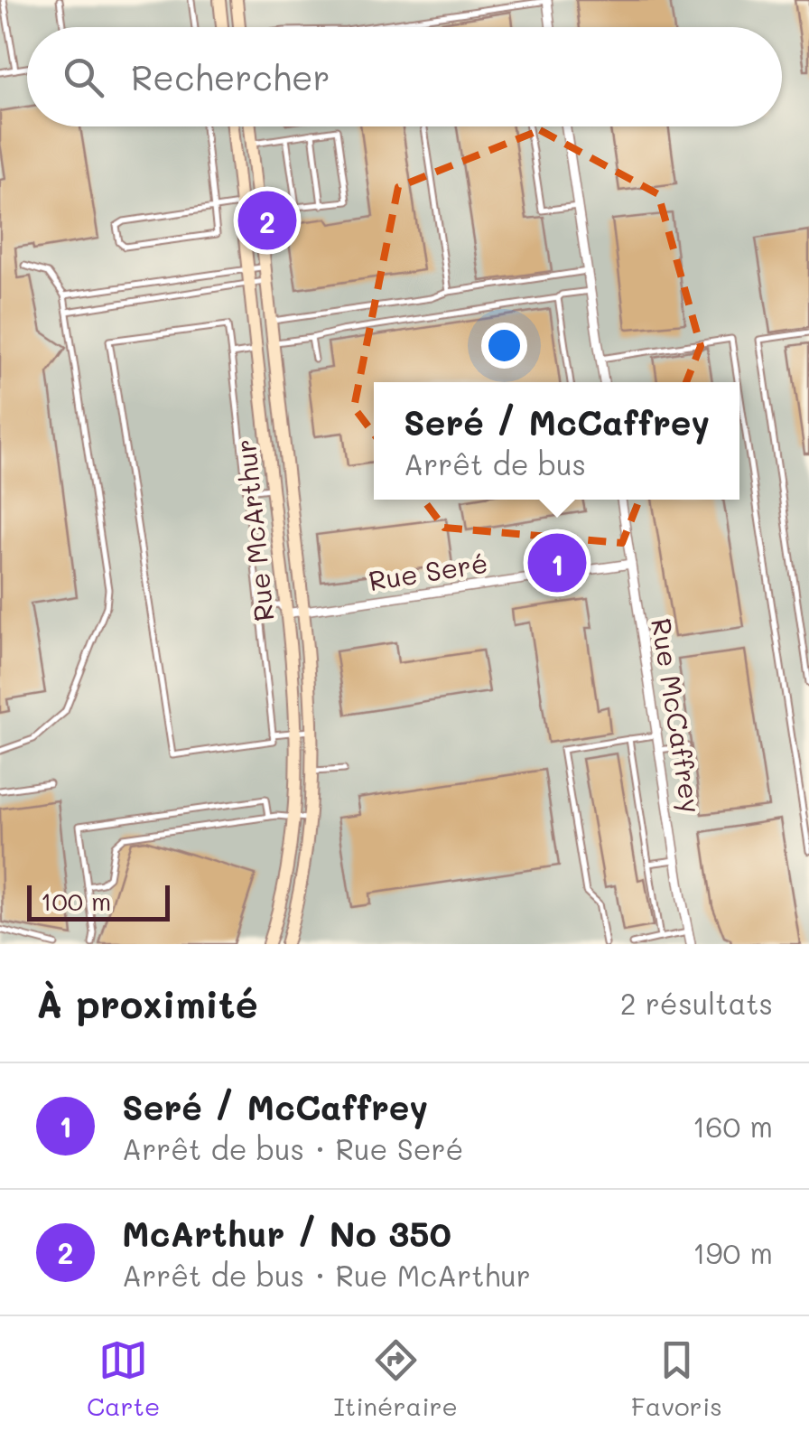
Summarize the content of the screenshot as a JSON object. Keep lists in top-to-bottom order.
{
  "streets": {
    "street": ["Rue McArthur", "Rue Seré", "Rue McCaffrey"]
  },
  "crossings": [
    ["Rue McArthur", "Rue Seré"],
    ["Rue Seré", "Rue McCaffrey"]
  ],
  "scale_bar": "100 m",
  "page": {
    "search": "Rechercher",
    "pins": ["2", "1"],
    "popup": ["Seré / McCaffrey", "Arrêt de bus"],
    "scale": "100 m",
    "heading": ["À proximité", "2 résultats"],
    "list": [
      {
        "mark": "1",
        "name": "Seré / McCaffrey",
        "note": "Arrêt de bus · Rue Seré",
        "value": "160 m"
      },
      {
        "mark": "2",
        "name": "McArthur / No 350",
        "note": "Arrêt de bus · Rue McArthur",
        "value": "190 m"
      }
    ],
    "nav": ["Carte", "Itinéraire", "Favoris"]
  }
}
